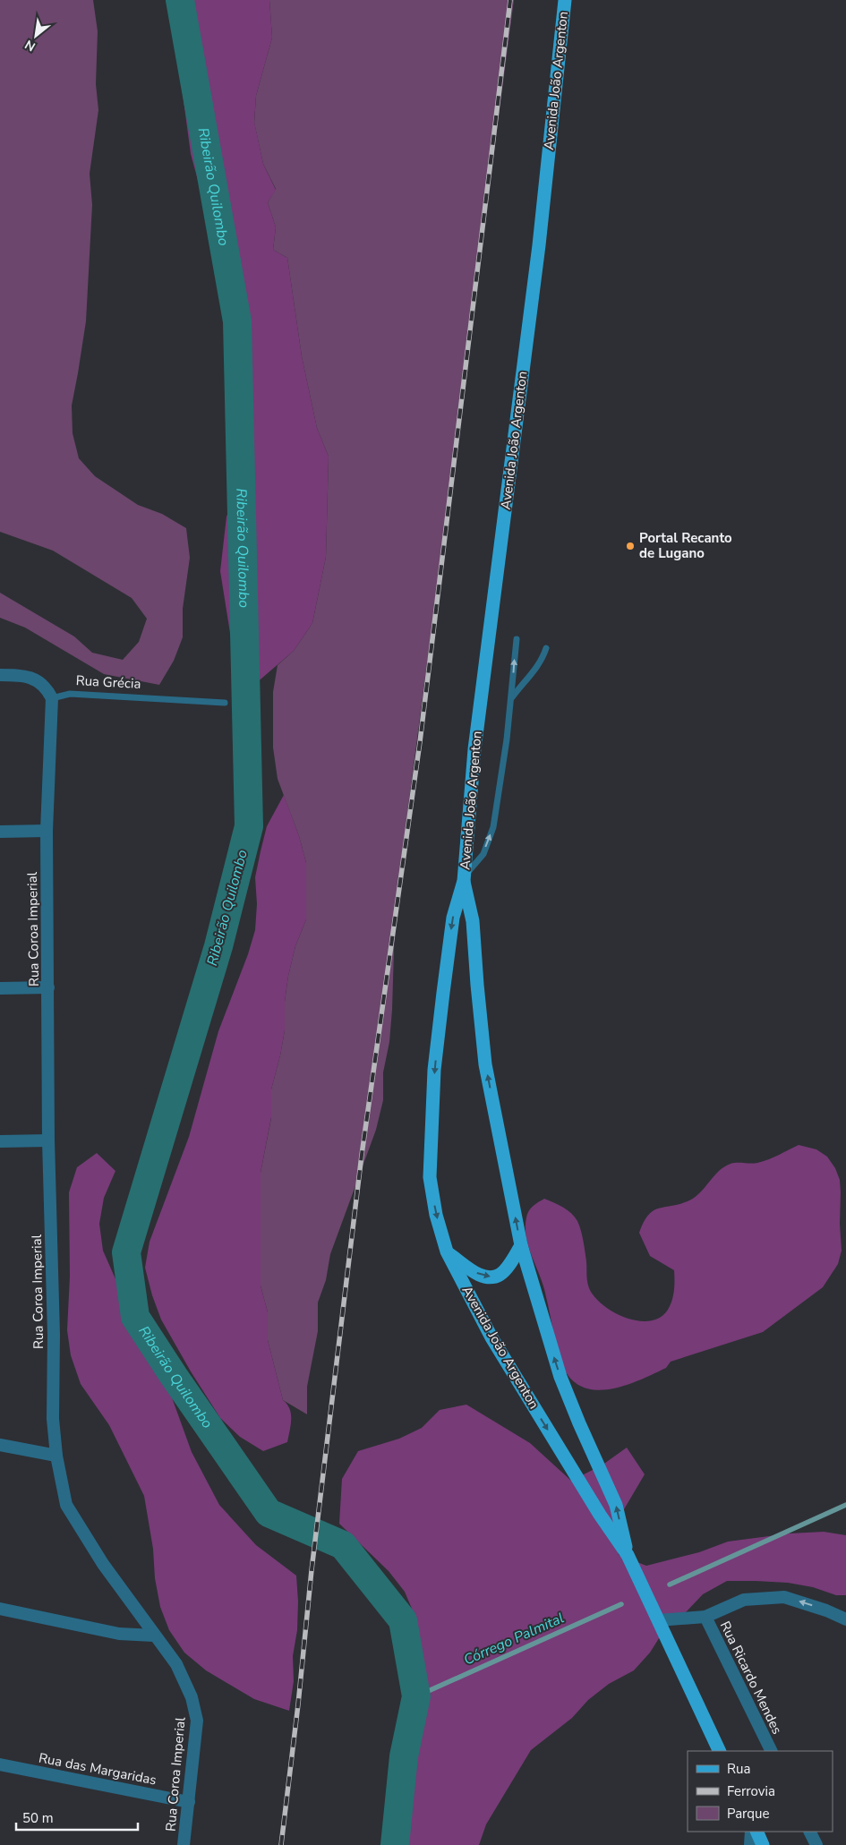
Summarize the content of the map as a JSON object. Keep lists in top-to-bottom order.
{
  "streets": {
    "main road": ["Avenida João Argenton"],
    "street": ["Rua Coroa Imperial", "Rua Ricardo Mendes", "Rua das Margaridas"],
    "lane": ["Rua Grécia"]
  },
  "crossings": [
    ["Rua Grécia", "Rua Coroa Imperial"],
    ["Rua Coroa Imperial", "Rua das Margaridas"]
  ],
  "water": ["Ribeirão Quilombo", "Córrego Palmital"],
  "places": ["Portal Recanto de Lugano"],
  "legend": ["Rua", "Ferrovia", "Parque"],
  "scale_bar": "50 m",
  "north": "bottom left"
}
